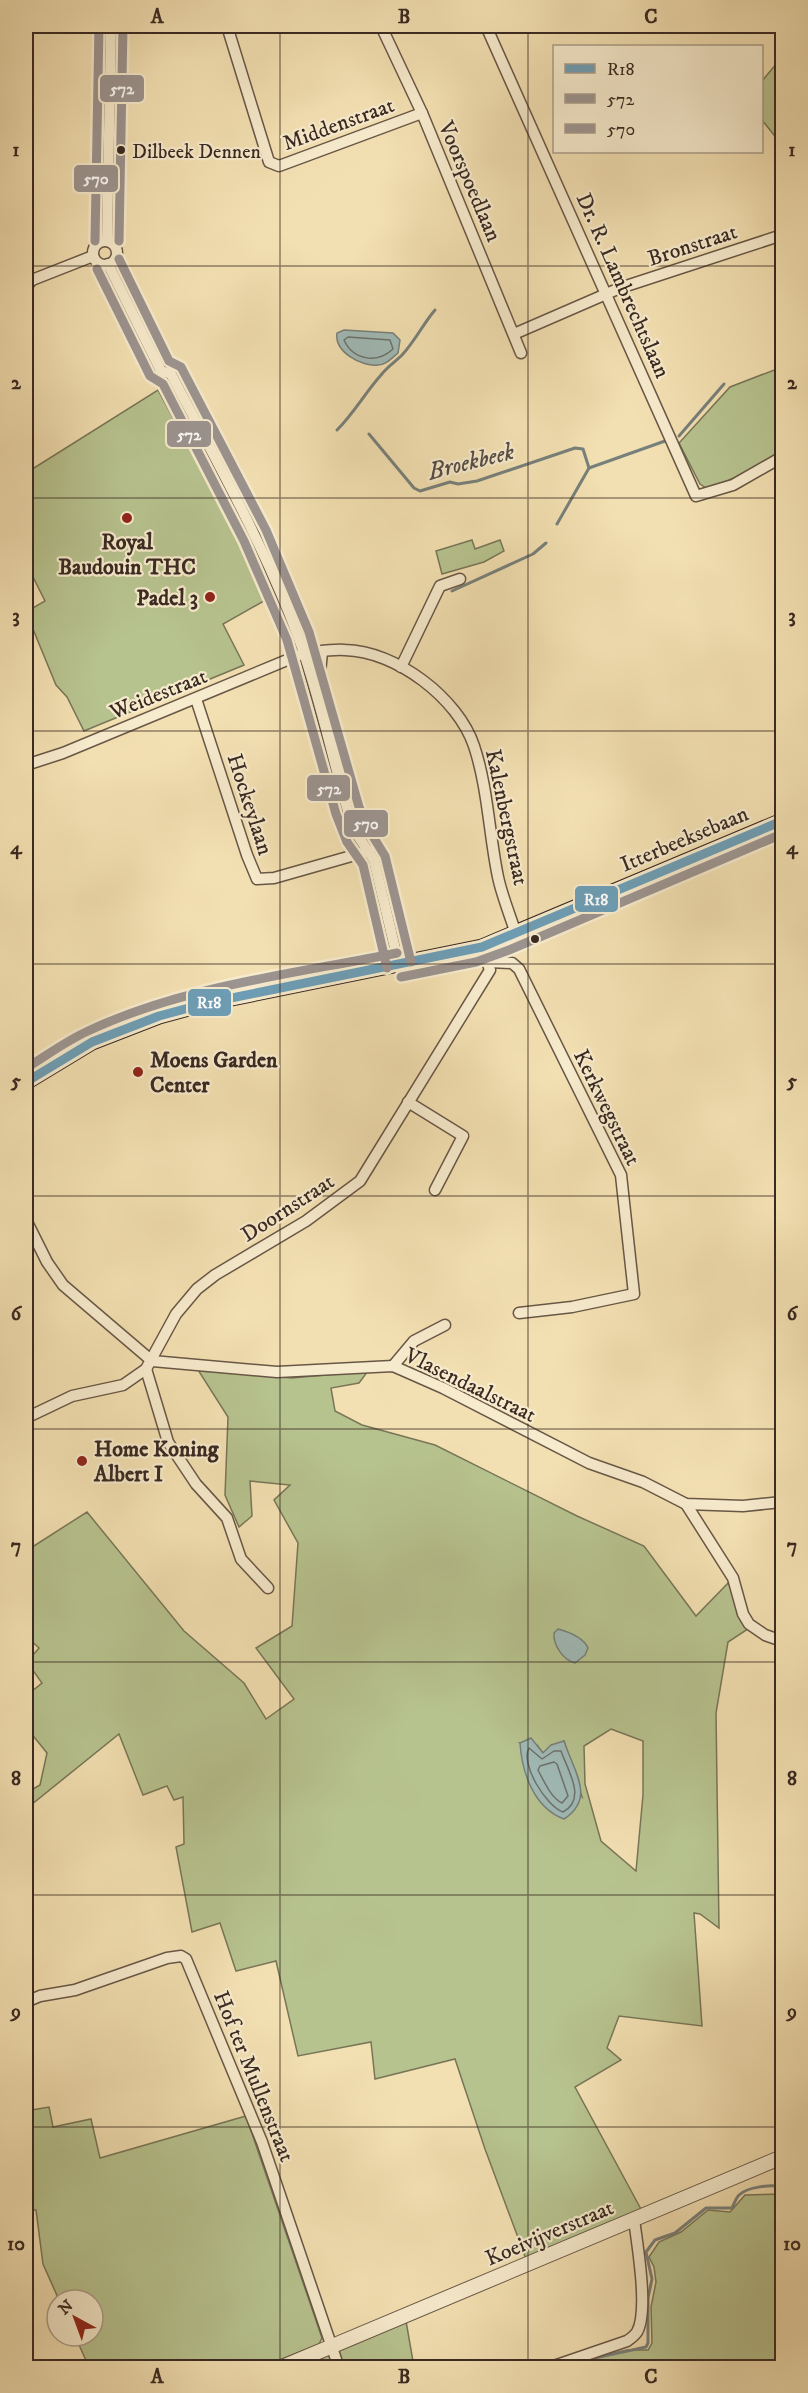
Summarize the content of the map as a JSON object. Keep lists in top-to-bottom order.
{
  "streets": {
    "main road": ["Itterbeeksebaan"],
    "street": [
      "Middenstraat",
      "Voorspoedlaan",
      "Bronstraat",
      "Dr. R. Lambrechtslaan",
      "Weidestraat",
      "Hockeylaan",
      "Kalenbergstraat",
      "Kerkwegstraat",
      "Doornstraat",
      "Vlasendaalstraat",
      "Hof ter Mullenstraat",
      "Koeivijverstraat"
    ]
  },
  "crossings": [
    ["Middenstraat", "Voorspoedlaan"],
    ["Voorspoedlaan", "Bronstraat"],
    ["Bronstraat", "Dr. R. Lambrechtslaan"],
    ["Weidestraat", "Hockeylaan"],
    ["Weidestraat", "Kalenbergstraat"],
    ["Kalenbergstraat", "Itterbeeksebaan"],
    ["Kerkwegstraat", "Doornstraat"],
    ["Doornstraat", "Vlasendaalstraat"],
    ["Hof ter Mullenstraat", "Koeivijverstraat"]
  ],
  "water": ["Broekbeek"],
  "places": [
    "Dilbeek Dennen",
    "Royal Baudouin THC",
    "Padel 3",
    "Moens Garden Center",
    "Home Koning Albert I"
  ],
  "lines": ["transit line 572", "transit line 570", "transit line R18"],
  "legend": ["R18", "572", "570"],
  "north": "top left",
  "grid": {
    "columns": ["A", "B", "C"],
    "rows": [
      "1",
      "2",
      "3",
      "4",
      "5",
      "6",
      "7",
      "8",
      "9",
      "10"
    ]
  }
}
